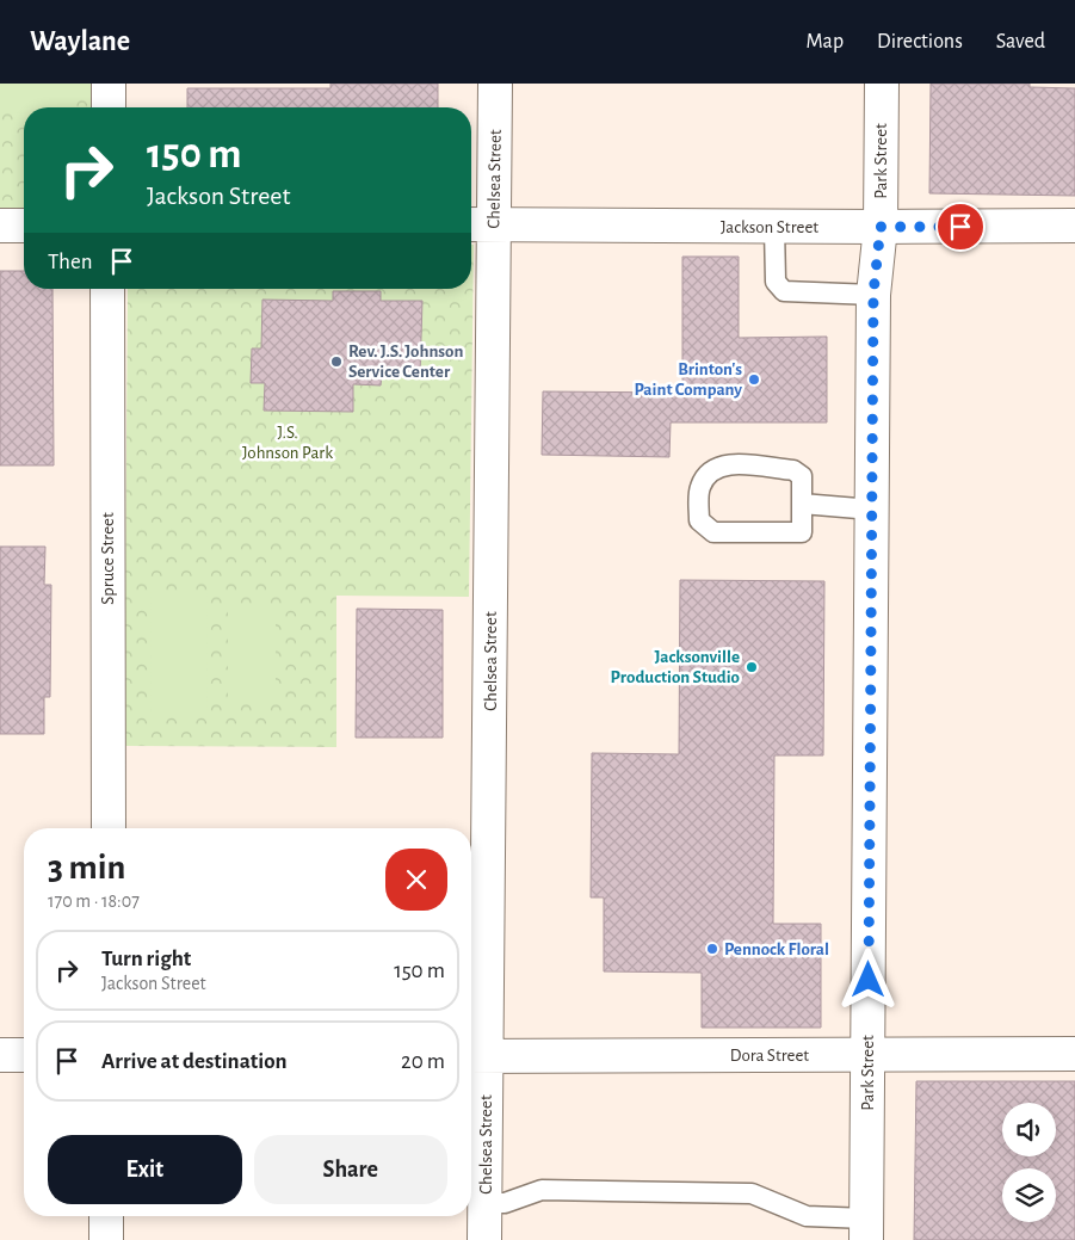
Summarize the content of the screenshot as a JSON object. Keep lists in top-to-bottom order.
{
  "streets": {
    "street": [
      "Park Street",
      "Chelsea Street",
      "Jackson Street",
      "Spruce Street",
      "Dora Street"
    ]
  },
  "crossings": [
    ["Park Street", "Jackson Street"],
    ["Park Street", "Dora Street"],
    ["Chelsea Street", "Jackson Street"],
    ["Chelsea Street", "Dora Street"]
  ],
  "parks": ["J.S. Johnson Park"],
  "places": [
    "Rev. J.S. Johnson Service Center",
    "Brinton's Paint Company",
    "Jacksonville Production Studio",
    "Pennock Floral"
  ],
  "page": {
    "header": "Waylane",
    "nav": ["Map", "Directions", "Saved"],
    "turn": ["150 m", "Jackson Street"],
    "then": "Then",
    "heading": ["3 min", "170 m · 18:07"],
    "list": [
      {
        "name": "Turn right",
        "note": "Jackson Street",
        "value": "150 m"
      },
      {
        "name": "Arrive at destination",
        "value": "20 m"
      }
    ],
    "buttons": ["Exit", "Share"]
  }
}
